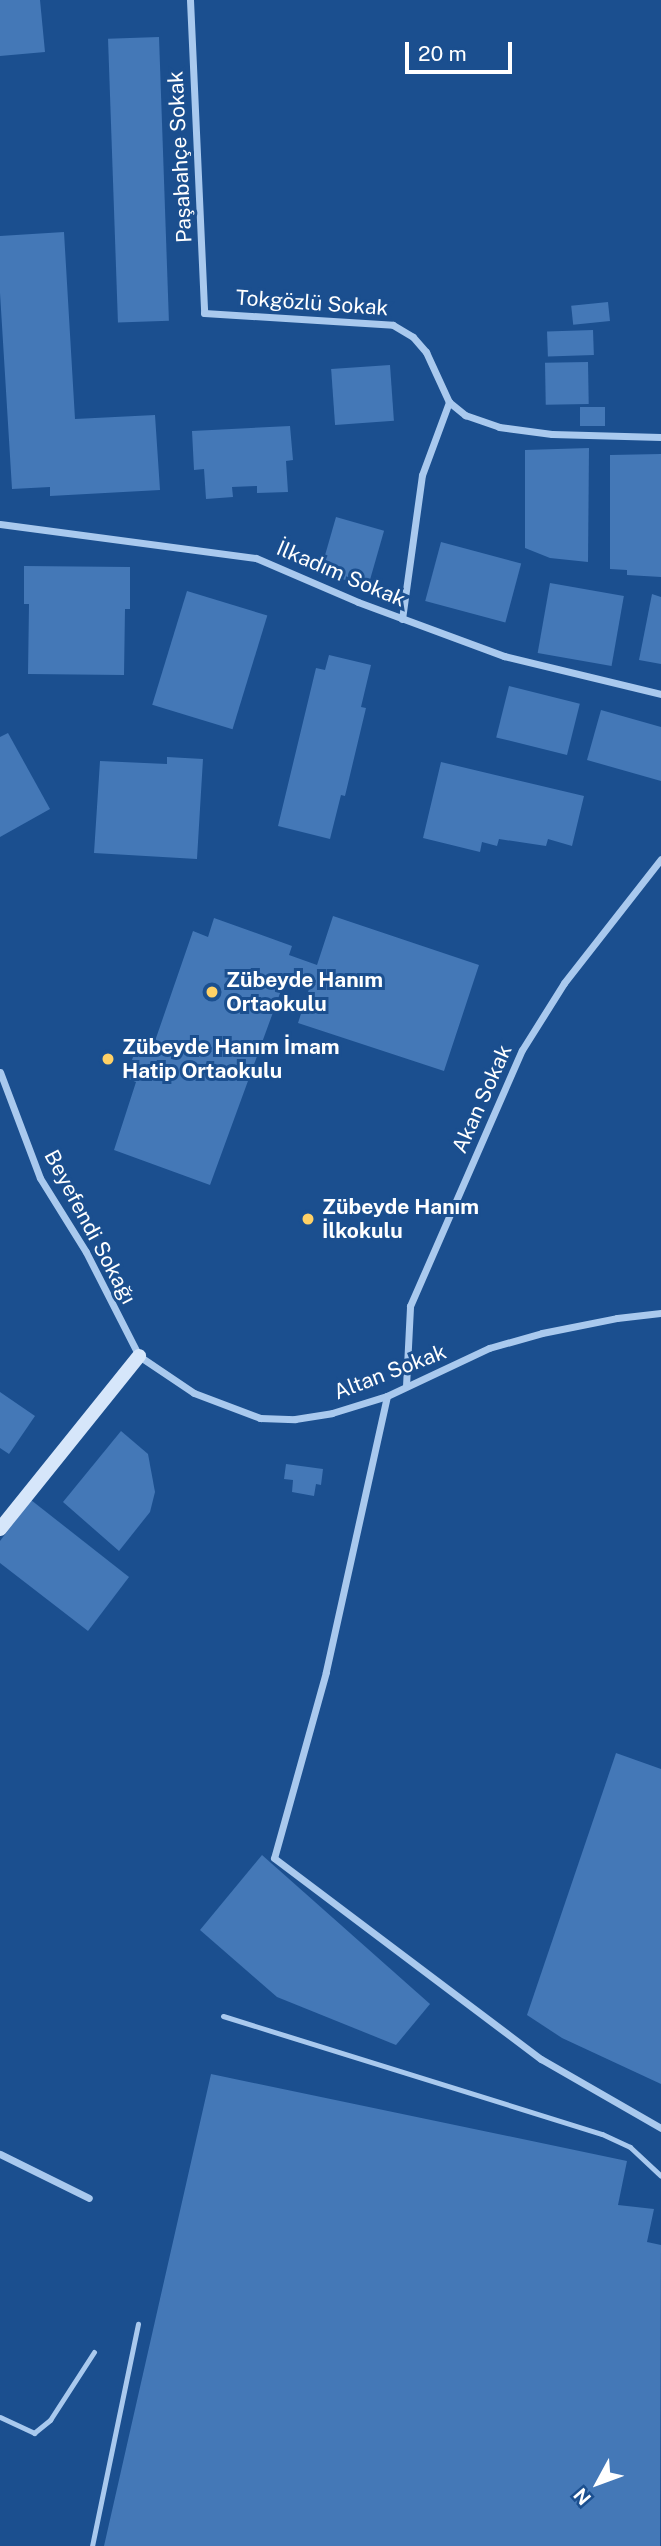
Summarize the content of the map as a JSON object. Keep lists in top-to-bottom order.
{
  "streets": {
    "street": [
      "Paşabahçe Sokak",
      "Tokgözlü Sokak",
      "İlkadım Sokak",
      "Akan Sokak",
      "Beyefendi Sokağı",
      "Altan Sokak"
    ]
  },
  "crossings": [
    ["Paşabahçe Sokak", "Tokgözlü Sokak"],
    ["Akan Sokak", "Altan Sokak"],
    ["Beyefendi Sokağı", "Altan Sokak"]
  ],
  "places": ["Zübeyde Hanım Ortaokulu", "Zübeyde Hanım İmam Hatip Ortaokulu", "Zübeyde Hanım İlkokulu"],
  "scale_bar": "20 m",
  "north": "bottom left"
}
